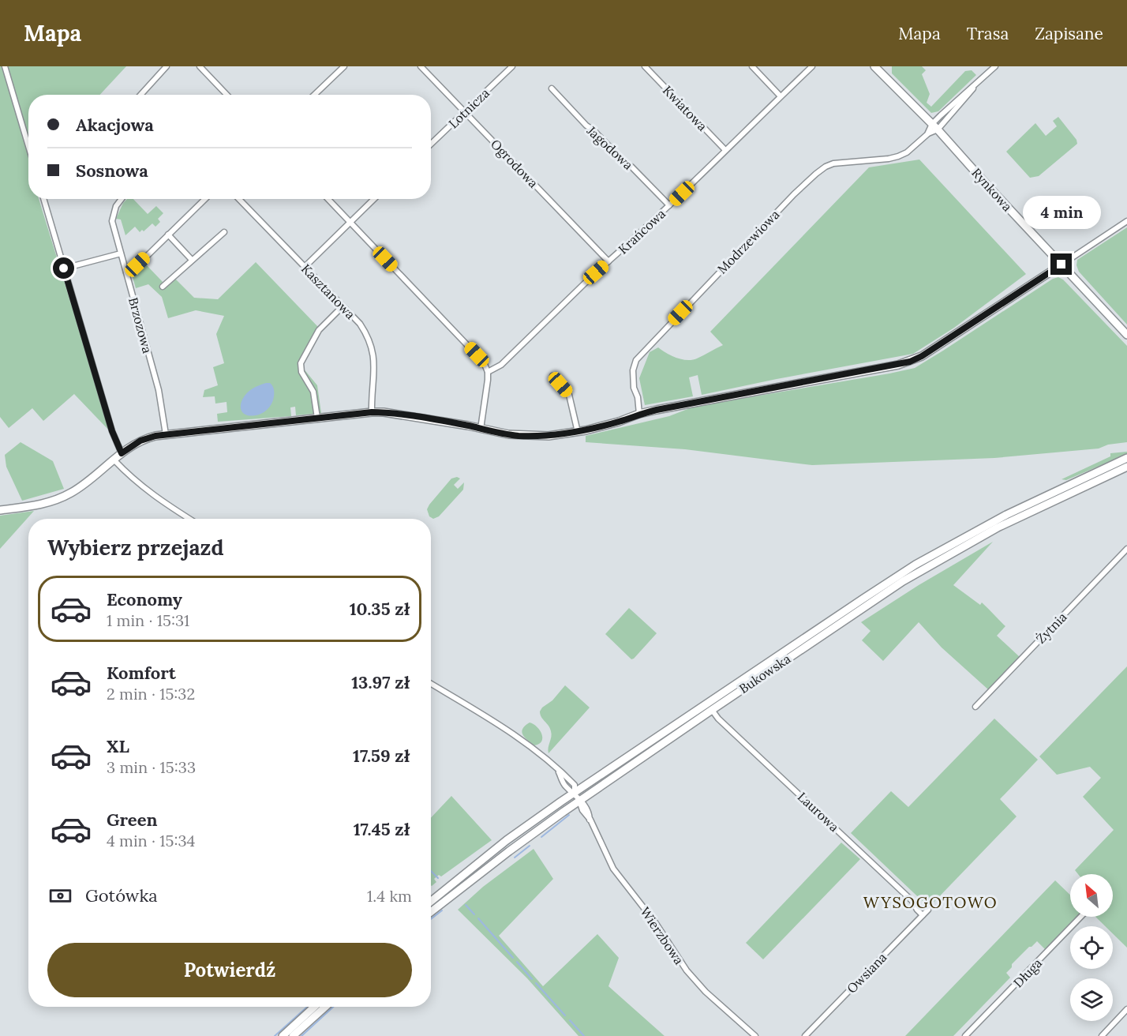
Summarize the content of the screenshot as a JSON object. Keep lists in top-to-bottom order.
{
  "streets": {
    "main road": ["Rynkowa", "Bukowska"],
    "street": [
      "Lotnicza",
      "Kwiatowa",
      "Jagodowa",
      "Ogrodowa",
      "Krańcowa",
      "Modrzewiowa",
      "Kasztanowa",
      "Brzozowa",
      "Żytnia",
      "Laurowa",
      "Wierzbowa",
      "Owsiana",
      "Długa"
    ]
  },
  "crossings": [
    ["Lotnicza", "Ogrodowa"],
    ["Kwiatowa", "Krańcowa"],
    ["Jagodowa", "Krańcowa"],
    ["Ogrodowa", "Krańcowa"],
    ["Rynkowa", "Modrzewiowa"],
    ["Bukowska", "Laurowa"],
    ["Bukowska", "Wierzbowa"],
    ["Laurowa", "Owsiana"]
  ],
  "districts": ["WYSOGOTOWO"],
  "north": "top left",
  "page": {
    "header": "Mapa",
    "nav": ["Mapa", "Trasa", "Zapisane"],
    "banner": ["Akacjowa", "Sosnowa"],
    "bubble": "4 min",
    "heading": "Wybierz przejazd",
    "list": [
      {
        "name": "Economy",
        "note": "1 min · 15:31",
        "value": "10.35 zł"
      },
      {
        "name": "Komfort",
        "note": "2 min · 15:32",
        "value": "13.97 zł"
      },
      {
        "name": "XL",
        "note": "3 min · 15:33",
        "value": "17.59 zł"
      },
      {
        "name": "Green",
        "note": "4 min · 15:34",
        "value": "17.45 zł"
      }
    ],
    "pay": ["Gotówka", "1.4 km"],
    "buttons": "Potwierdź"
  }
}
